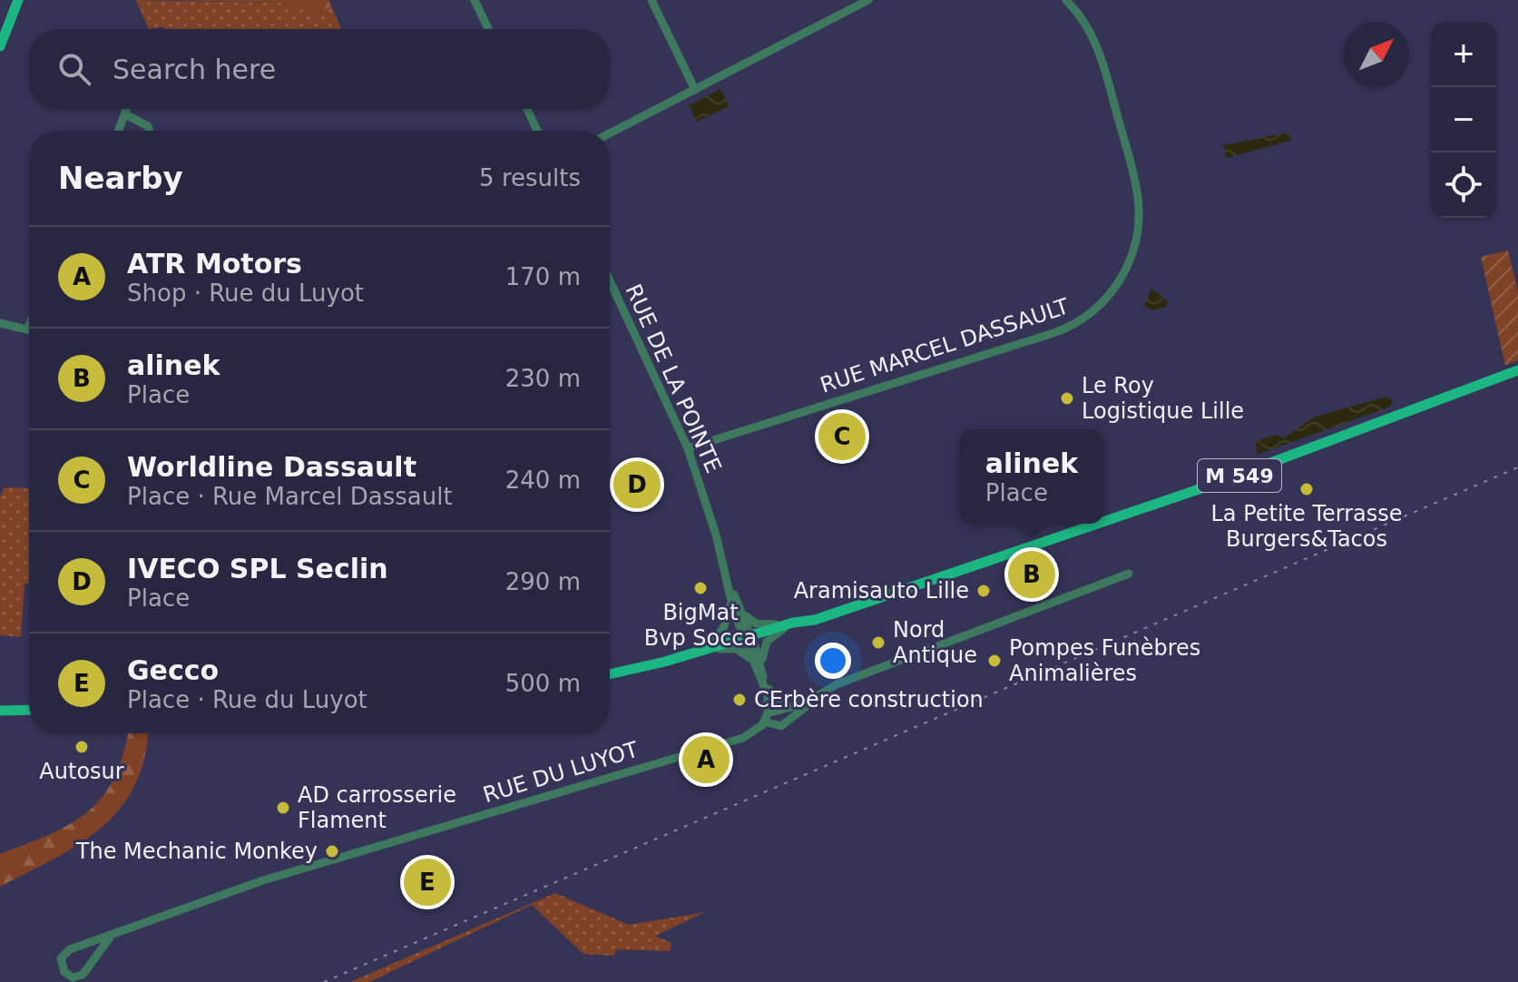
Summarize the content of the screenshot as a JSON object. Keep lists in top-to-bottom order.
{
  "streets": {
    "main road": ["M 549"],
    "street": ["RUE MARCEL DASSAULT", "RUE DE LA POINTE", "RUE DU LUYOT"]
  },
  "crossings": [
    ["RUE MARCEL DASSAULT", "RUE DE LA POINTE"]
  ],
  "places": [
    "Le Roy Logistique Lille",
    "La Petite Terrasse Burgers&Tacos",
    "BigMat Bvp Socca",
    "Aramisauto Lille",
    "Nord Antique",
    "Pompes Funèbres Animalières",
    "CErbère construction",
    "Autosur",
    "AD carrosserie Flament",
    "The Mechanic Monkey"
  ],
  "north": "top right",
  "page": {
    "map_buttons": ["+", "−"],
    "search": "Search here",
    "heading": ["Nearby", "5 results"],
    "list": [
      {
        "mark": "A",
        "name": "ATR Motors",
        "note": "Shop · Rue du Luyot",
        "value": "170 m"
      },
      {
        "mark": "B",
        "name": "alinek",
        "note": "Place",
        "value": "230 m"
      },
      {
        "mark": "C",
        "name": "Worldline Dassault",
        "note": "Place · Rue Marcel Dassault",
        "value": "240 m"
      },
      {
        "mark": "D",
        "name": "IVECO SPL Seclin",
        "note": "Place",
        "value": "290 m"
      },
      {
        "mark": "E",
        "name": "Gecco",
        "note": "Place · Rue du Luyot",
        "value": "500 m"
      }
    ],
    "pins": [
      "C",
      "D",
      "B",
      "A",
      "E"
    ],
    "popup": ["alinek", "Place"]
  }
}
